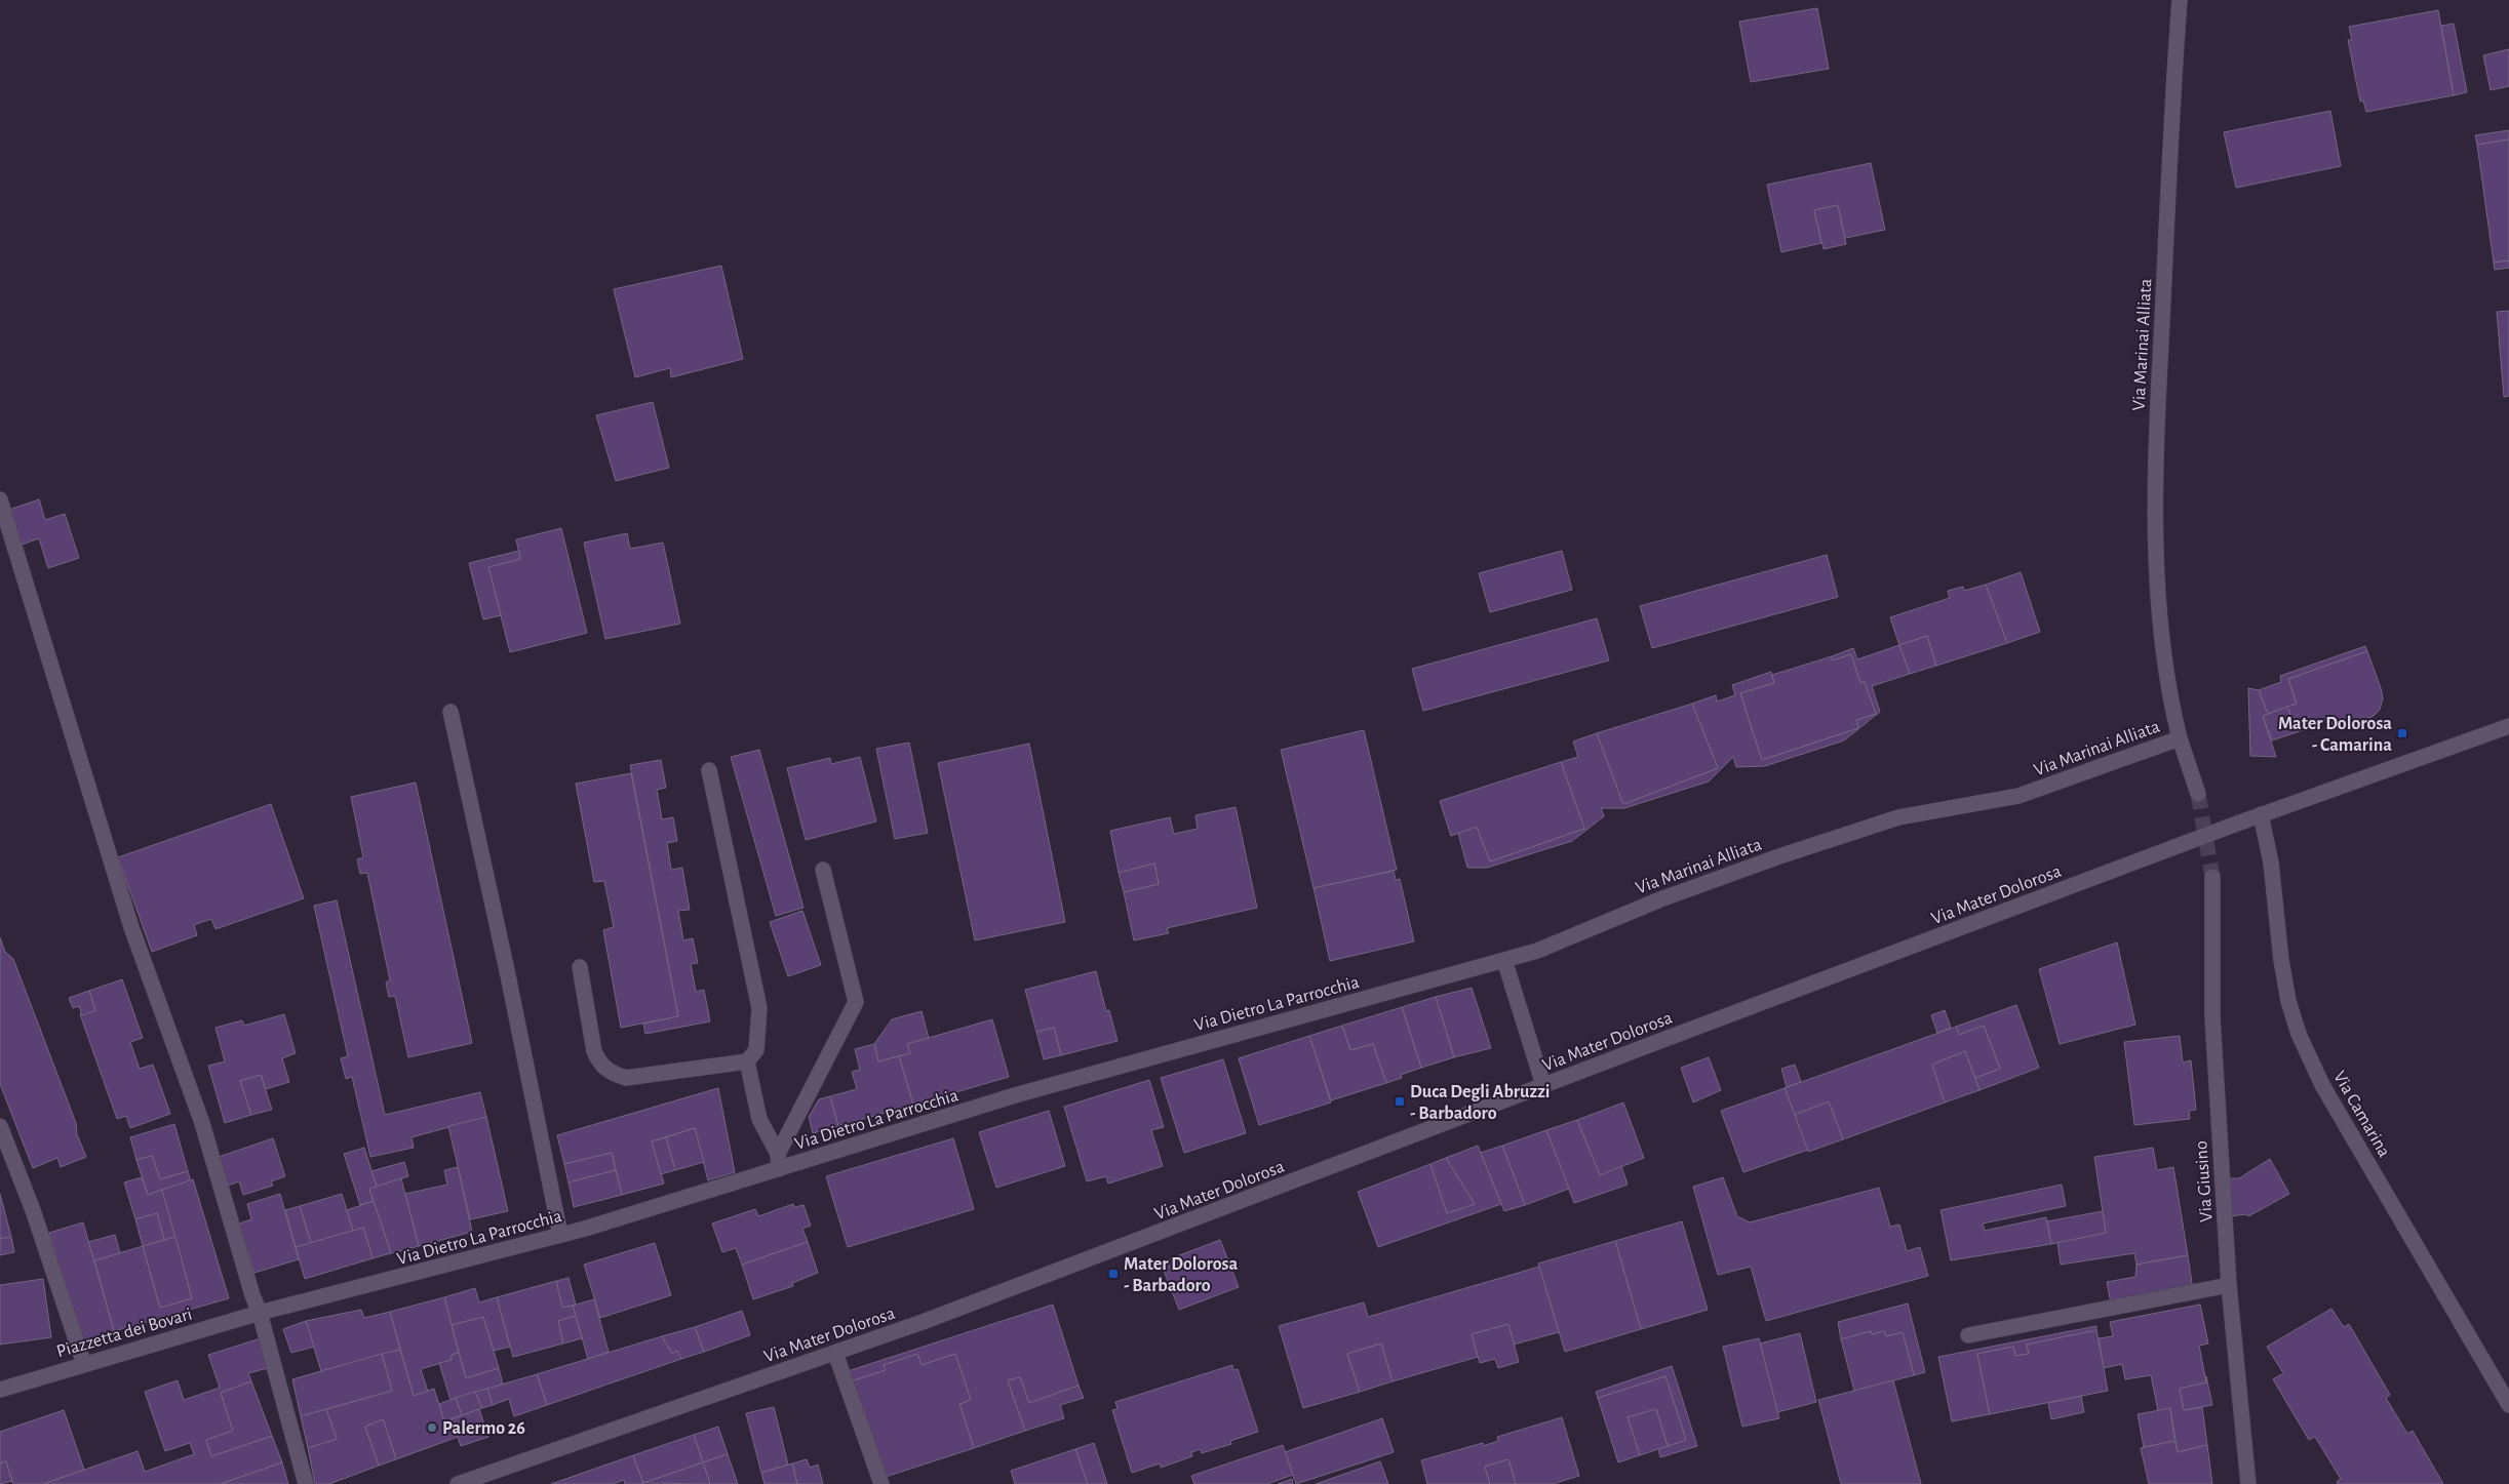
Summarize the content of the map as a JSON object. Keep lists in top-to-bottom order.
{
  "streets": {
    "street": [
      "Via Marinai Alliata",
      "Via Mater Dolorosa",
      "Via Dietro La Parrocchia",
      "Via Camarina",
      "Via Giusino",
      "Piazzetta dei Bovari"
    ]
  },
  "crossings": [
    ["Via Marinai Alliata", "Via Dietro La Parrocchia"],
    ["Via Mater Dolorosa", "Via Camarina"],
    ["Via Dietro La Parrocchia", "Piazzetta dei Bovari"]
  ],
  "places": {
    "transit": ["Mater Dolorosa - Camarina", "Duca Degli Abruzzi - Barbadoro", "Mater Dolorosa - Barbadoro"],
    "other": ["Palermo 26"]
  }
}
